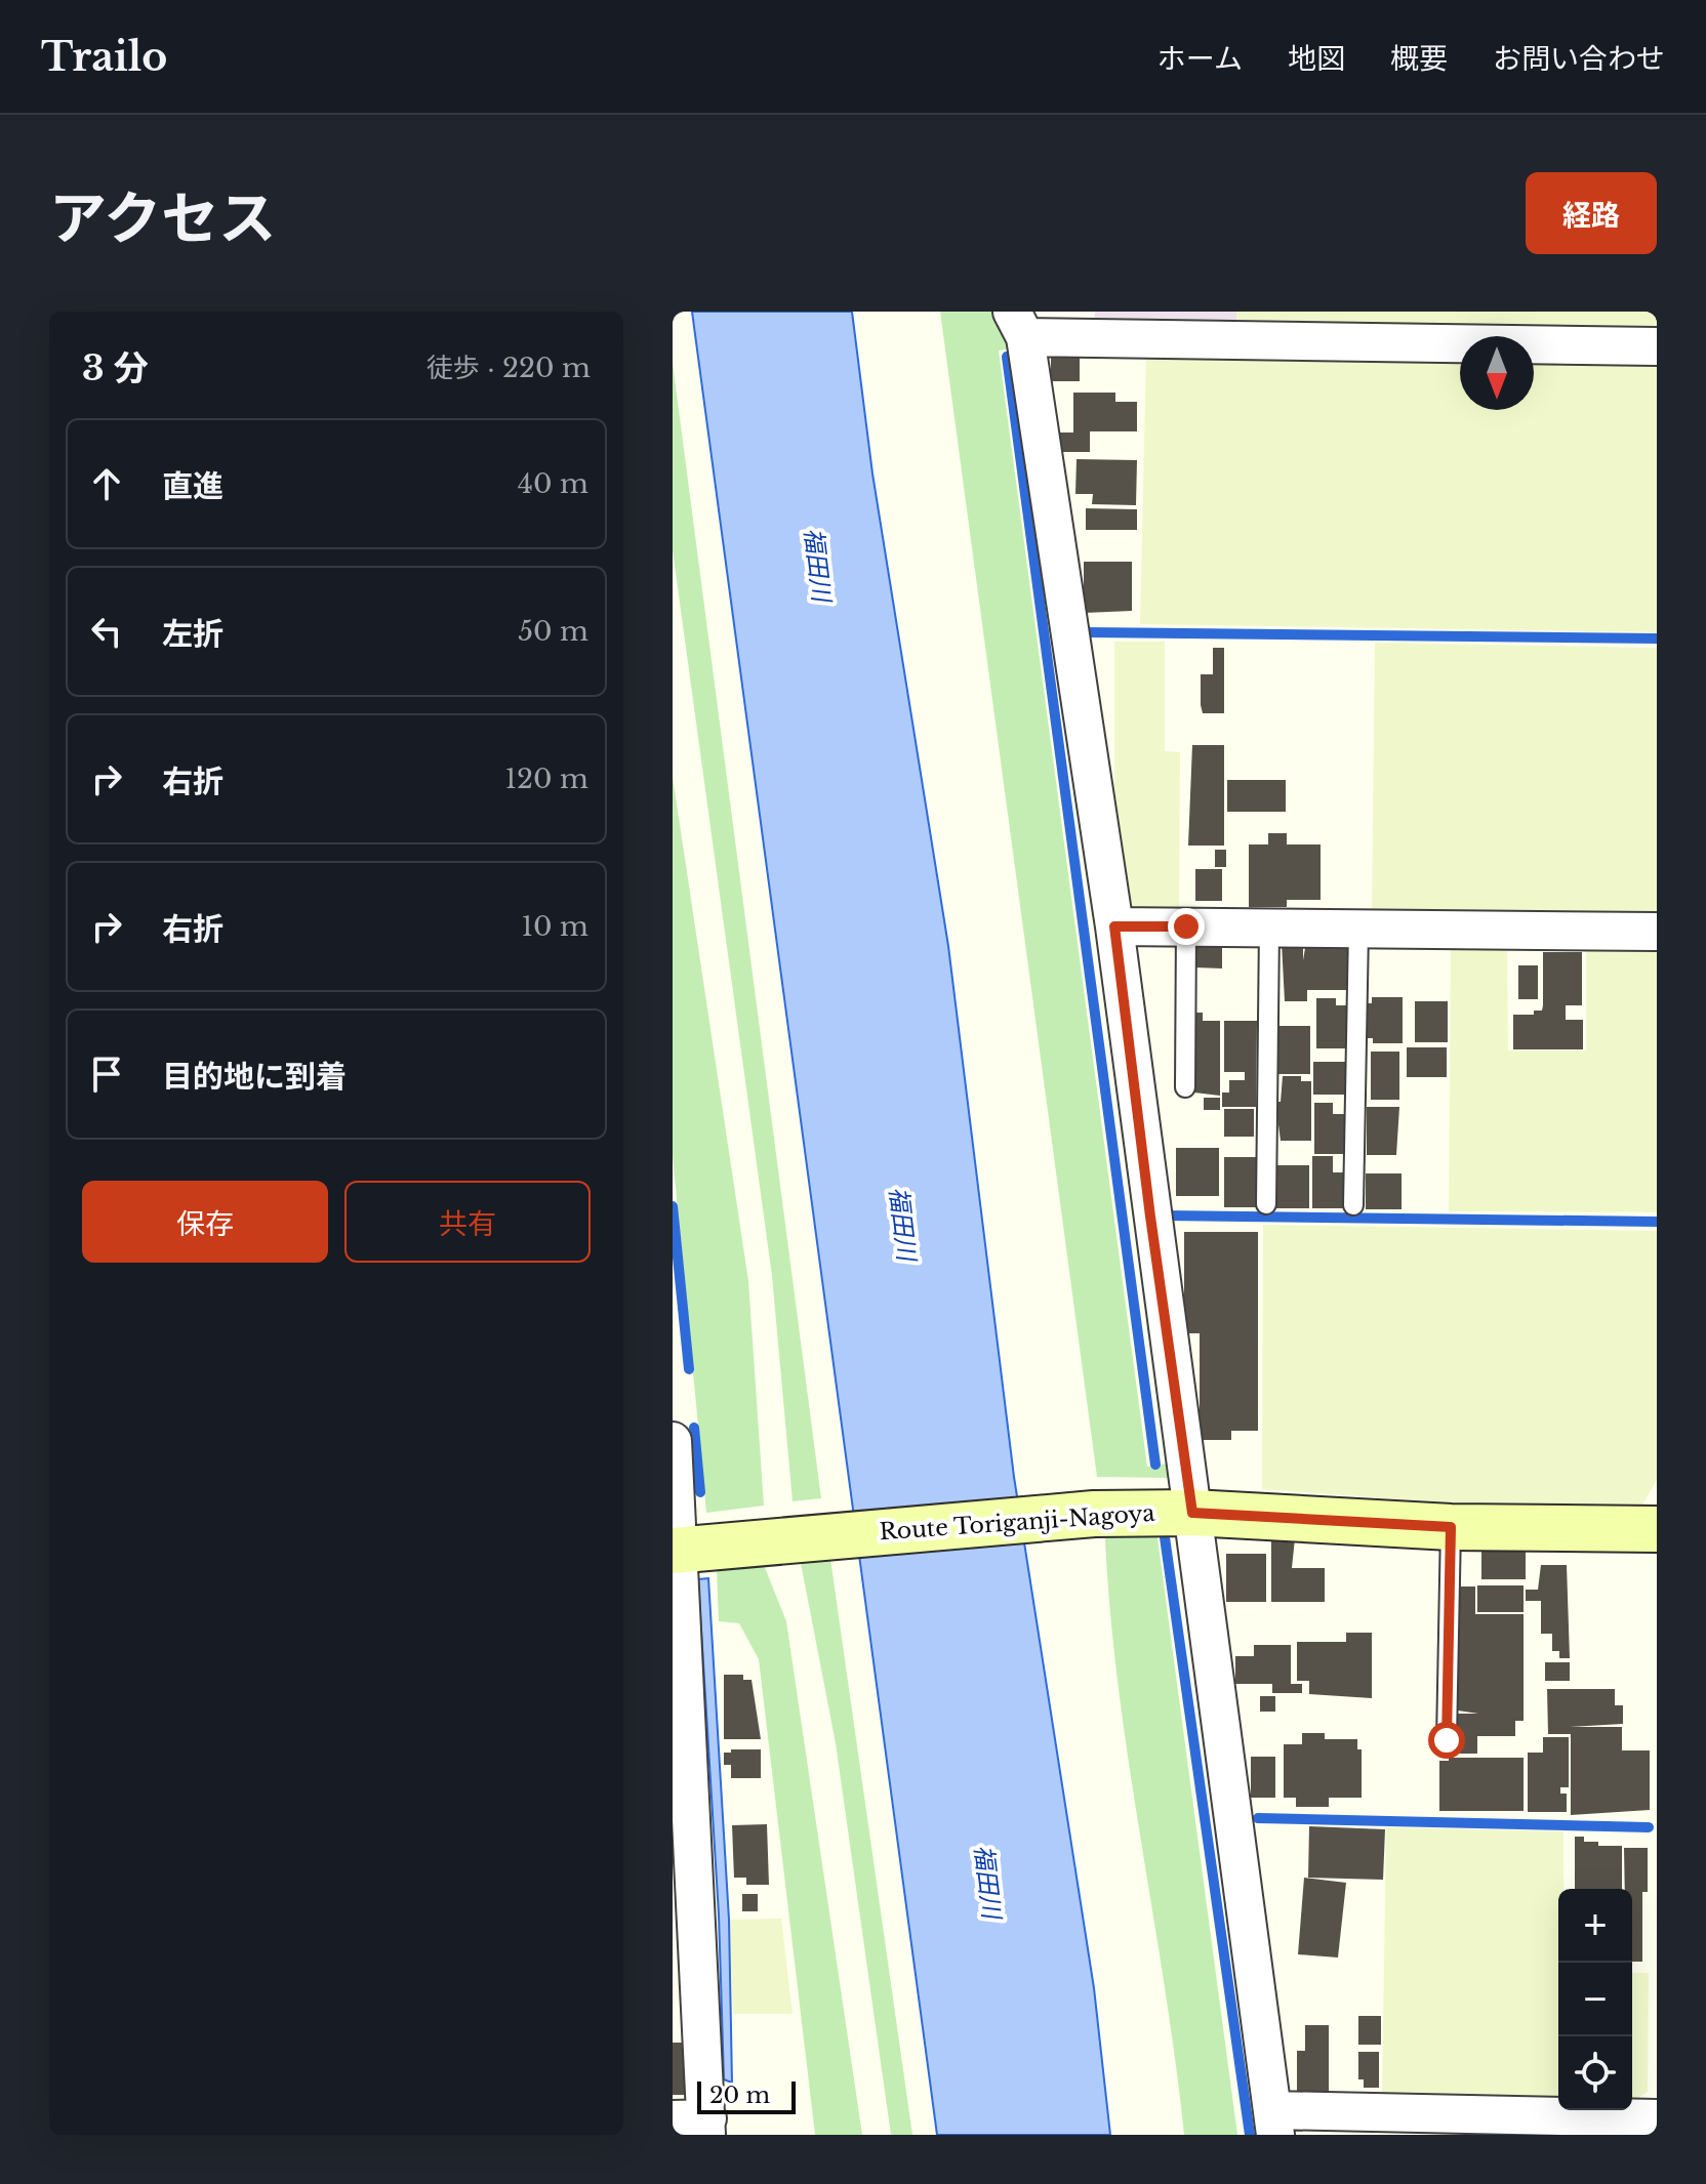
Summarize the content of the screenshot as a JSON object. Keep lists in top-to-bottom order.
{
  "streets": {
    "main road": ["Route Toriganji-Nagoya"]
  },
  "water": ["福田川"],
  "scale_bar": "20 m",
  "north": "bottom",
  "page": {
    "header": "Trailo",
    "nav": [
      "ホーム",
      "地図",
      "概要",
      "お問い合わせ"
    ],
    "title": "アクセス",
    "buttons": [
      "経路",
      ["保存", "共有"]
    ],
    "heading": ["3 分", "徒歩 · 220 m"],
    "list": [
      ["直進", "40 m"],
      ["左折", "50 m"],
      ["右折", "120 m"],
      ["右折", "10 m"],
      "目的地に到着"
    ],
    "map_buttons": ["+", "−"],
    "scale": "20 m"
  }
}
